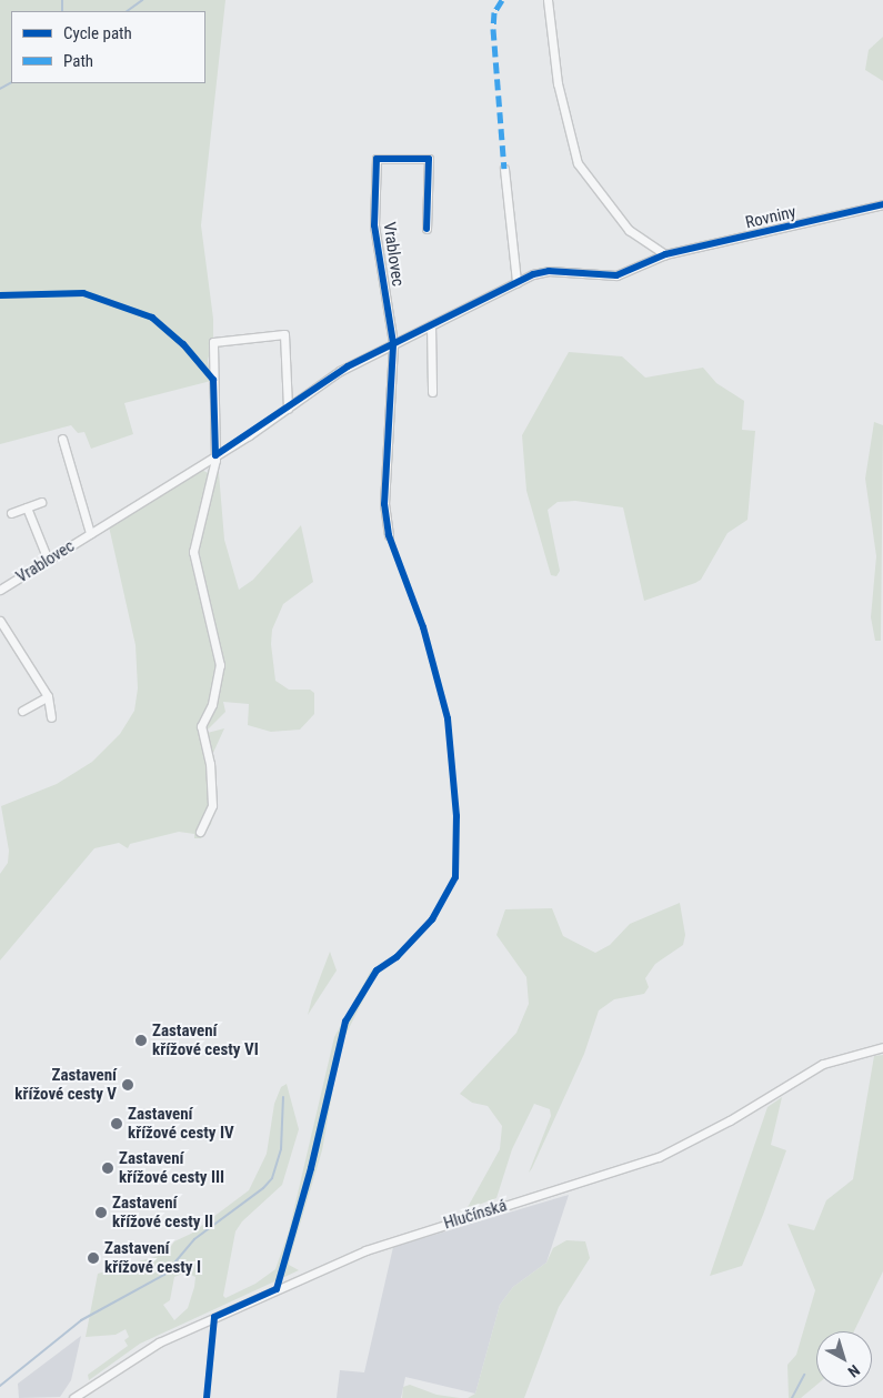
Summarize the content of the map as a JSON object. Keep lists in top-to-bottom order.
{
  "streets": {
    "street": ["Rovniny", "Vrablovec", "Hlučínská"]
  },
  "crossings": [
    ["Rovniny", "Vrablovec"]
  ],
  "places": [
    "Zastavení křížové cesty VI",
    "Zastavení křížové cesty V",
    "Zastavení křížové cesty IV",
    "Zastavení křížové cesty III",
    "Zastavení křížové cesty II",
    "Zastavení křížové cesty I"
  ],
  "legend": ["Cycle path", "Path"],
  "north": "bottom right"
}
